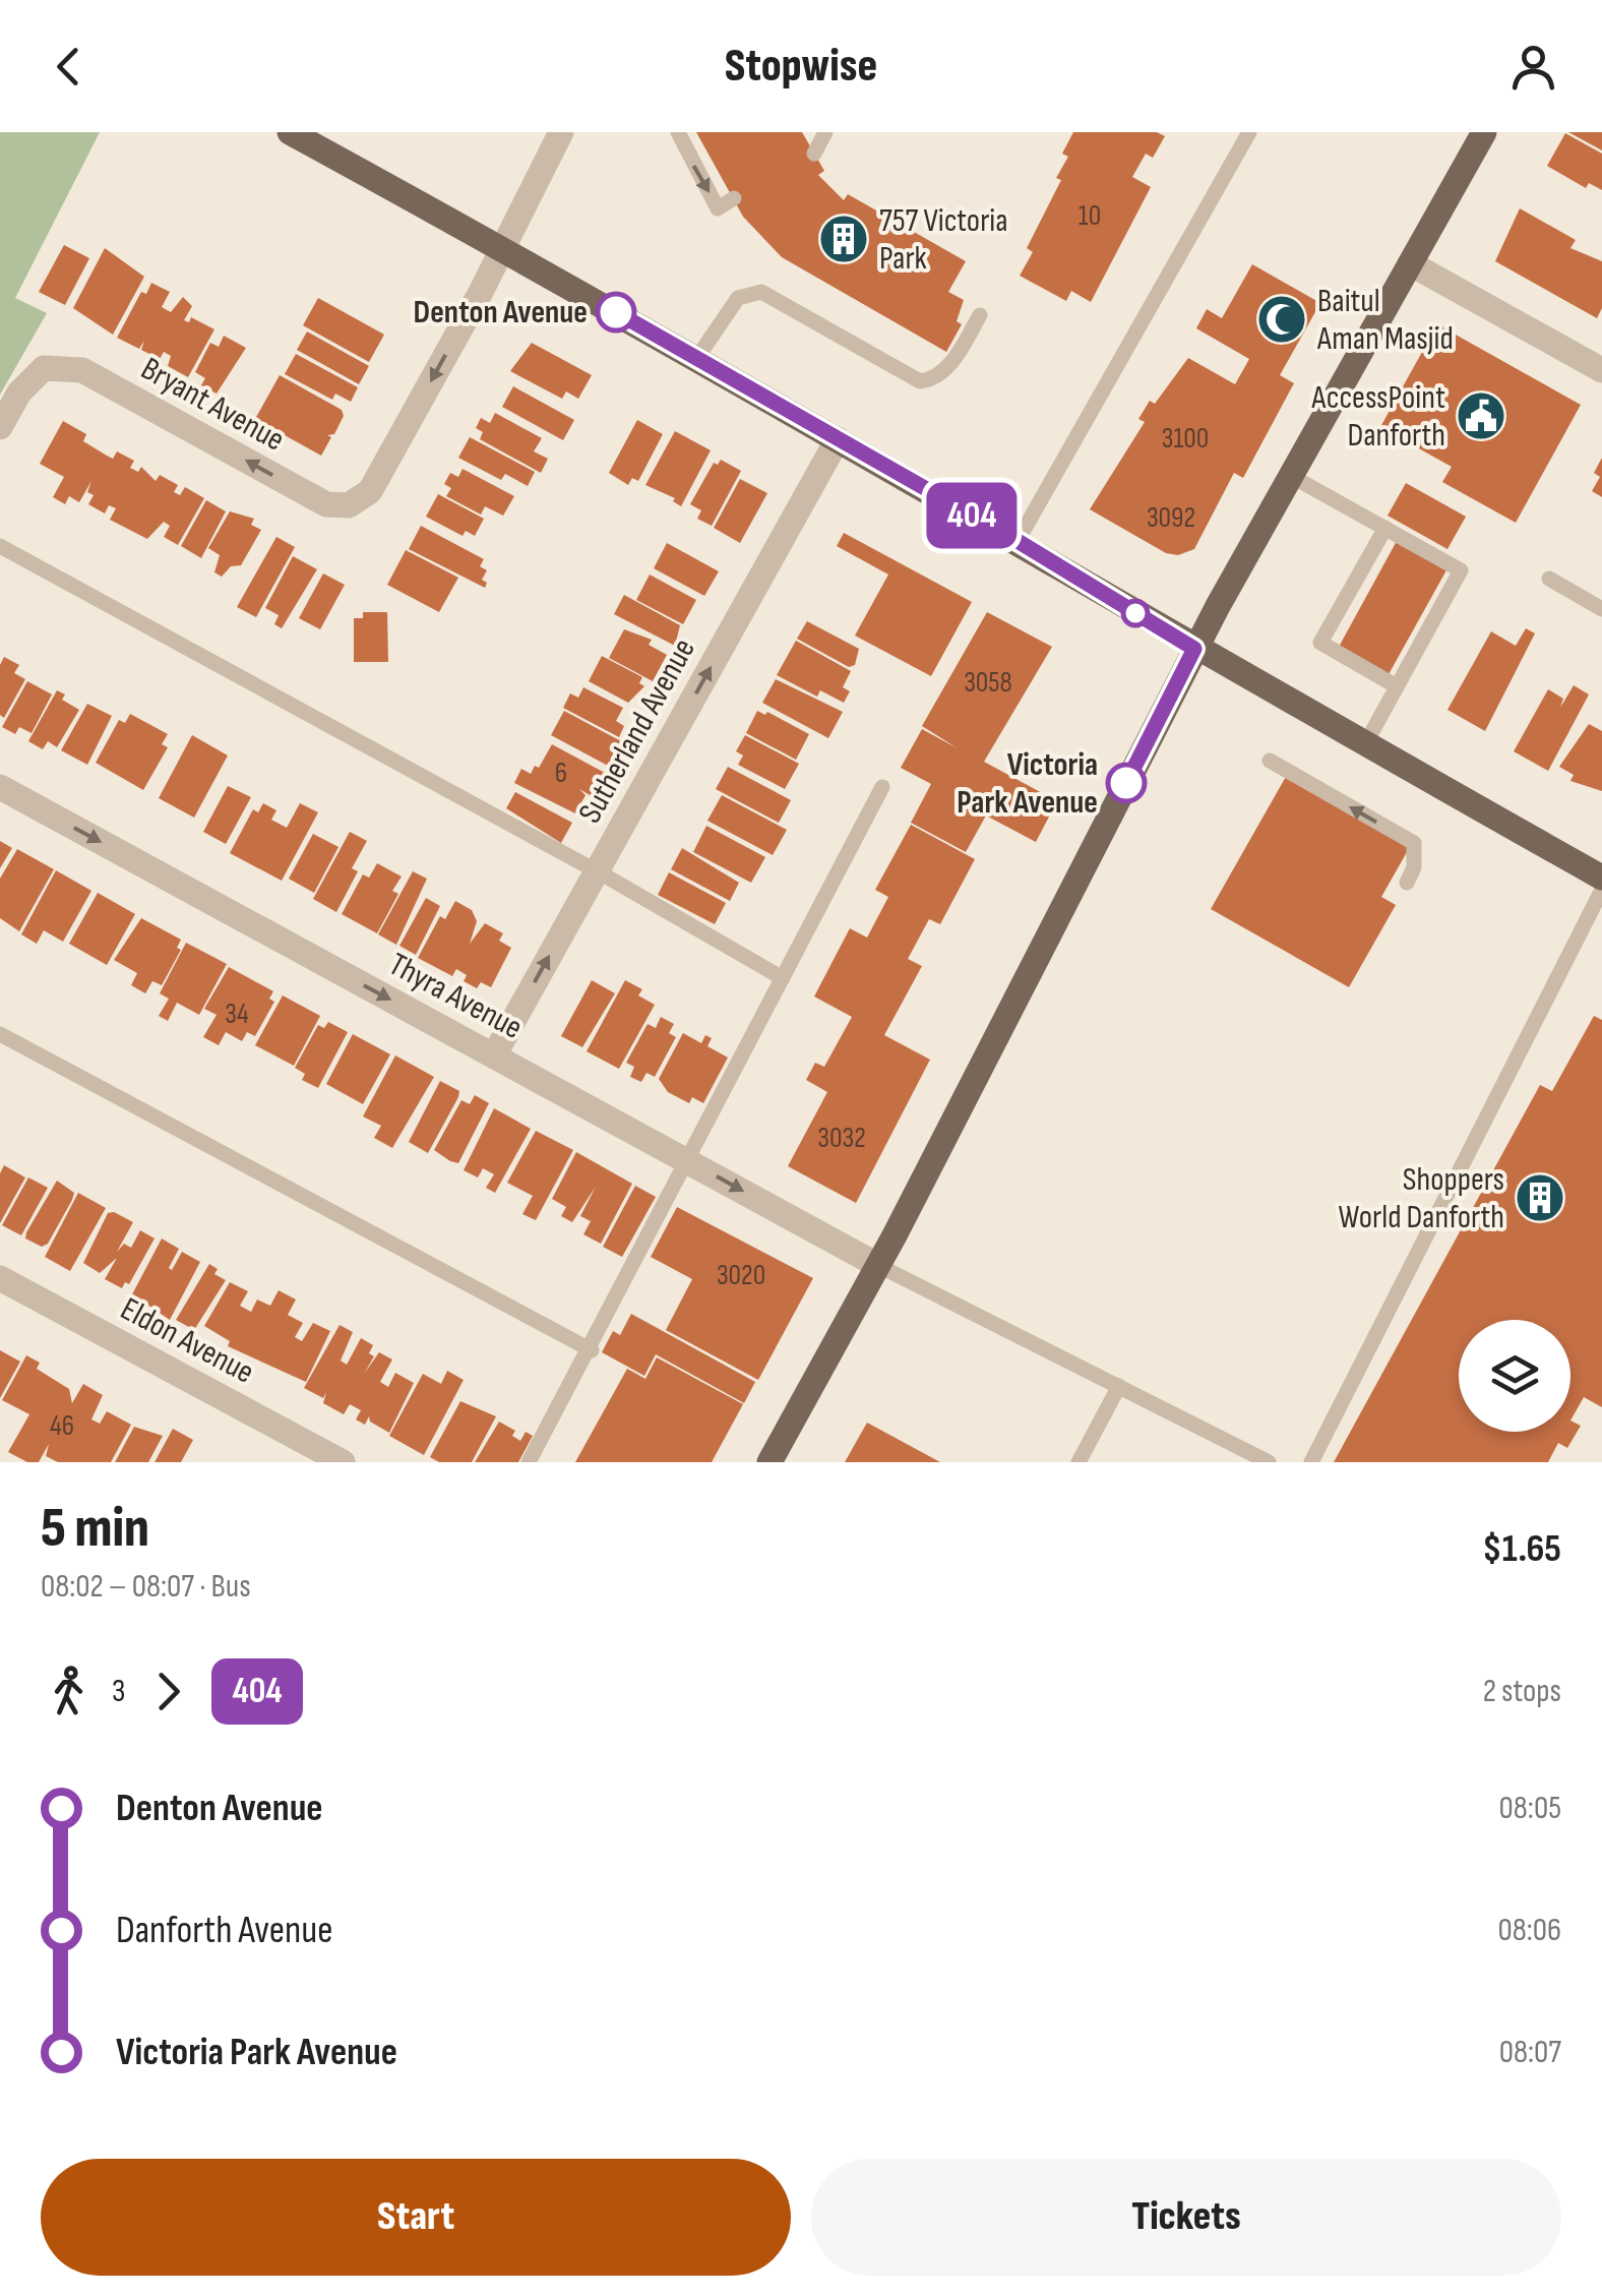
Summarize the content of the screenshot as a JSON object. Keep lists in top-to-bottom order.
{
  "streets": {
    "street": [
      "Bryant Avenue",
      "Sutherland Avenue",
      "Thyra Avenue",
      "Eldon Avenue"
    ]
  },
  "crossings": [
    ["Sutherland Avenue", "Thyra Avenue"]
  ],
  "one_way": ["Sutherland Avenue", "Thyra Avenue"],
  "places": {
    "building": ["757 Victoria Park", "Shoppers World Danforth"],
    "other": ["Denton Avenue", "Victoria Park Avenue"],
    "mosque": ["Baitul Aman Masjid"],
    "public building": ["AccessPoint Danforth"]
  },
  "lines": ["bus line 404"],
  "house_numbers": [
    "10",
    "3100",
    "3092",
    "3058",
    "6",
    "34",
    "3032",
    "3020",
    "46"
  ],
  "page": {
    "header": "Stopwise",
    "on_map": "404",
    "heading": ["5 min", "08:02 – 08:07 · Bus", "$1.65"],
    "legs": ["3", "404", "2 stops"],
    "list": [
      {
        "name": "Denton Avenue",
        "value": "08:05"
      },
      {
        "name": "Danforth Avenue",
        "value": "08:06"
      },
      {
        "name": "Victoria Park Avenue",
        "value": "08:07"
      }
    ],
    "buttons": ["Start", "Tickets"]
  }
}
